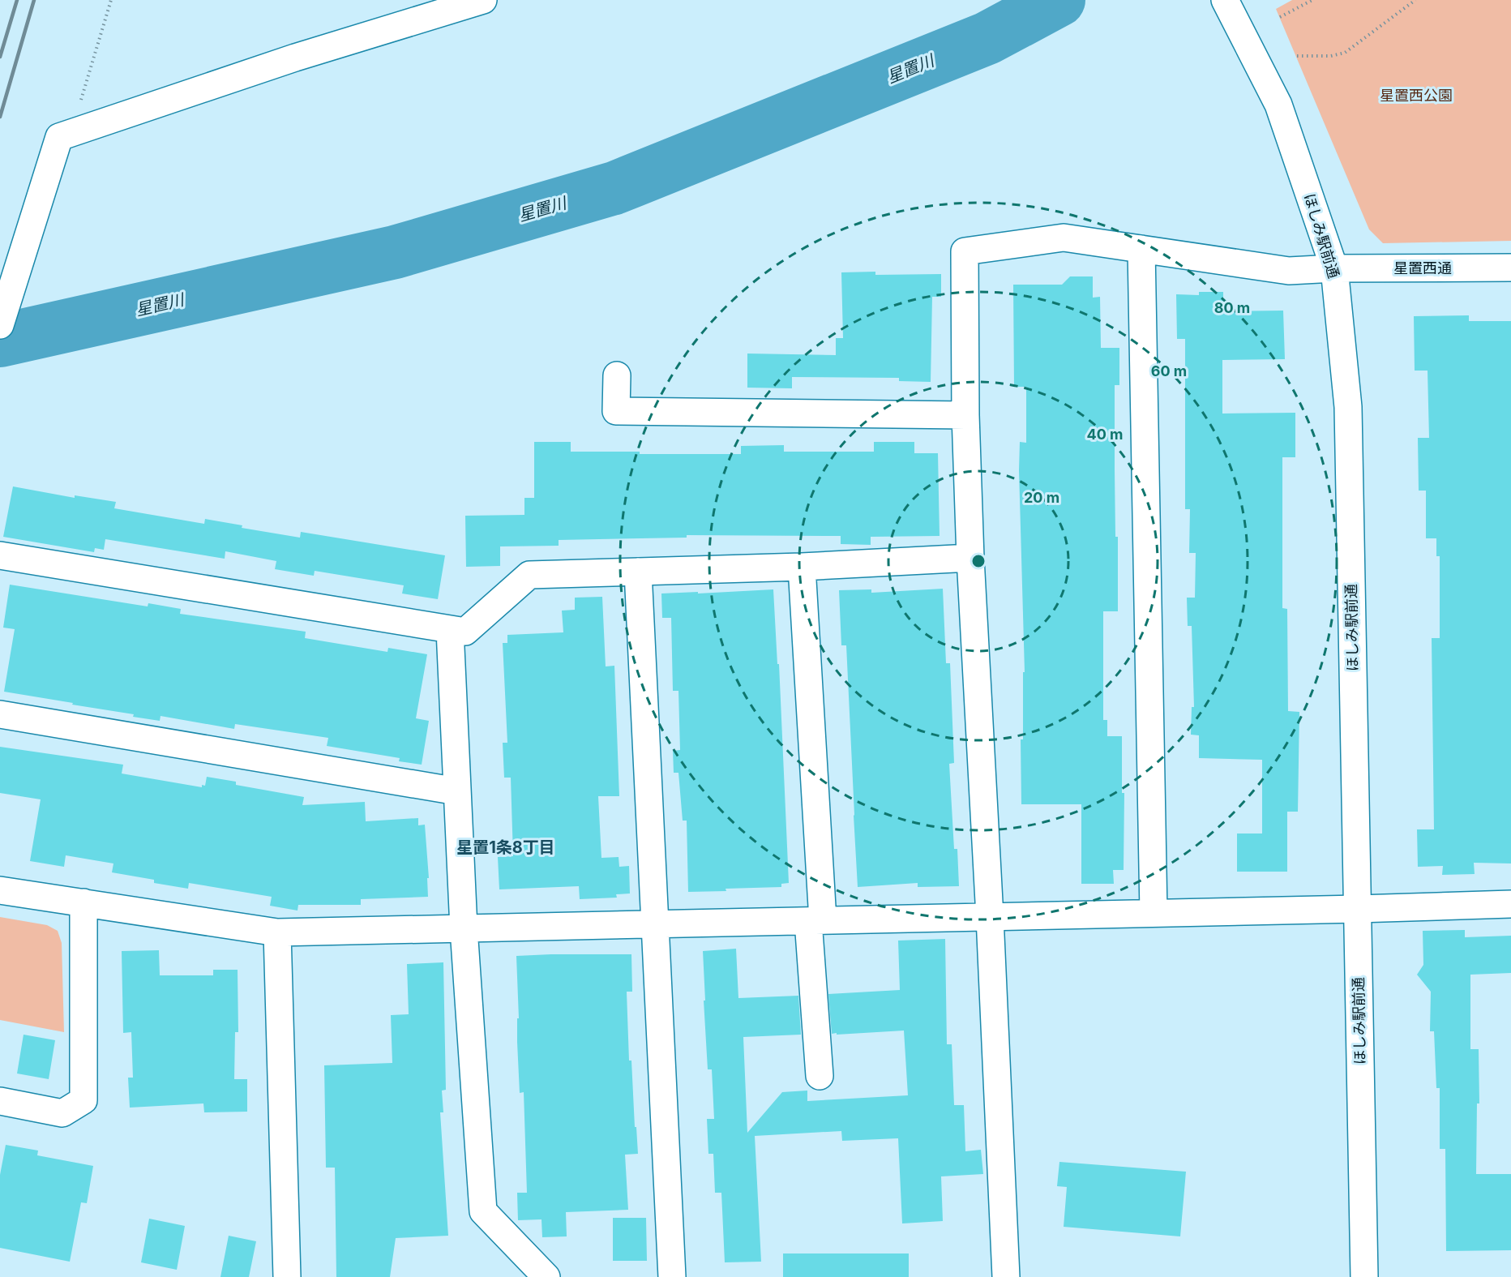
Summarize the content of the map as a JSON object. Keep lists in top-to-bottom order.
{
  "streets": {
    "street": ["ほしみ駅前通", "星置西通"]
  },
  "crossings": [
    ["ほしみ駅前通", "星置西通"]
  ],
  "districts": ["星置1条8丁目"],
  "water": ["星置川"],
  "parks": ["星置西公園"],
  "rings": [
    "80 m",
    "60 m",
    "40 m",
    "20 m"
  ]
}
